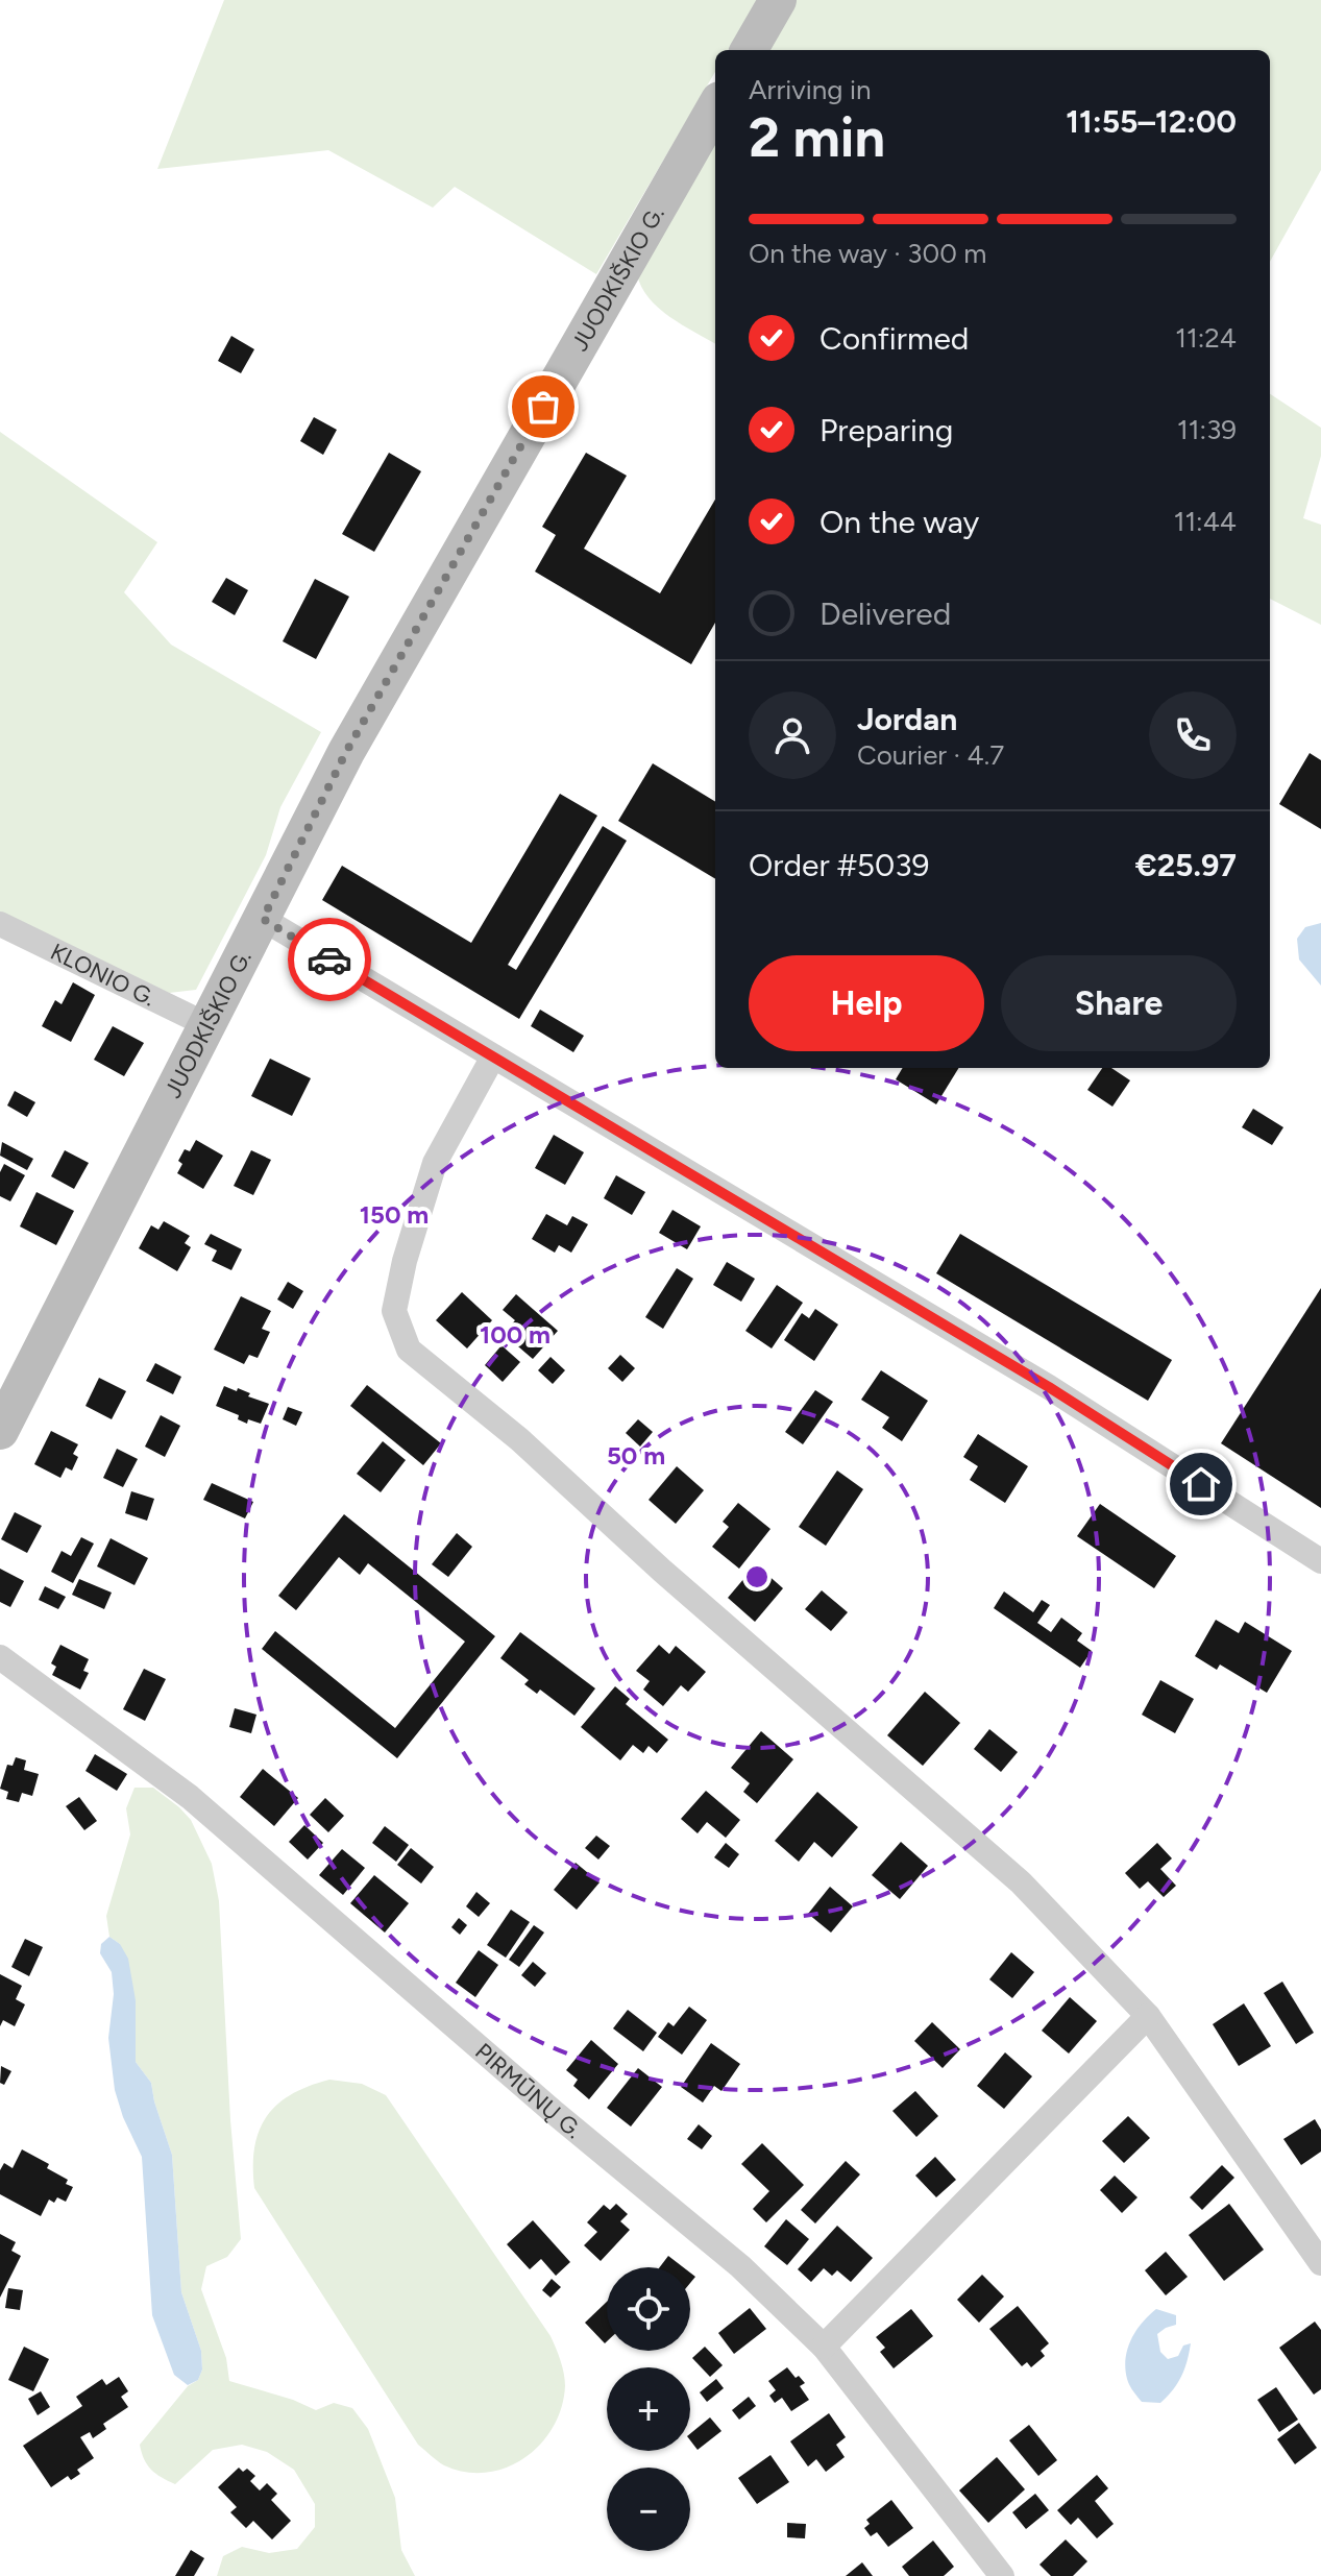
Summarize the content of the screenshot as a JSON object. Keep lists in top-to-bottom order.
{
  "streets": {
    "street": ["JUODKIŠKIO G.", "KLONIO G.", "PIRMŪNŲ G."]
  },
  "crossings": [
    ["JUODKIŠKIO G.", "KLONIO G."]
  ],
  "page": {
    "heading": ["2 min", "Arriving in", "11:55–12:00"],
    "panel": [
      "Jordan",
      "Courier · 4.7",
      "Order #5039",
      "€25.97"
    ],
    "bar": "On the way · 300 m",
    "list": [
      ["Confirmed", "11:24"],
      ["Preparing", "11:39"],
      ["On the way", "11:44"],
      "Delivered"
    ],
    "buttons": ["Help", "Share"],
    "map_buttons": ["+", "−"]
  },
  "rings": ["150 m", "100 m", "50 m"]
}
